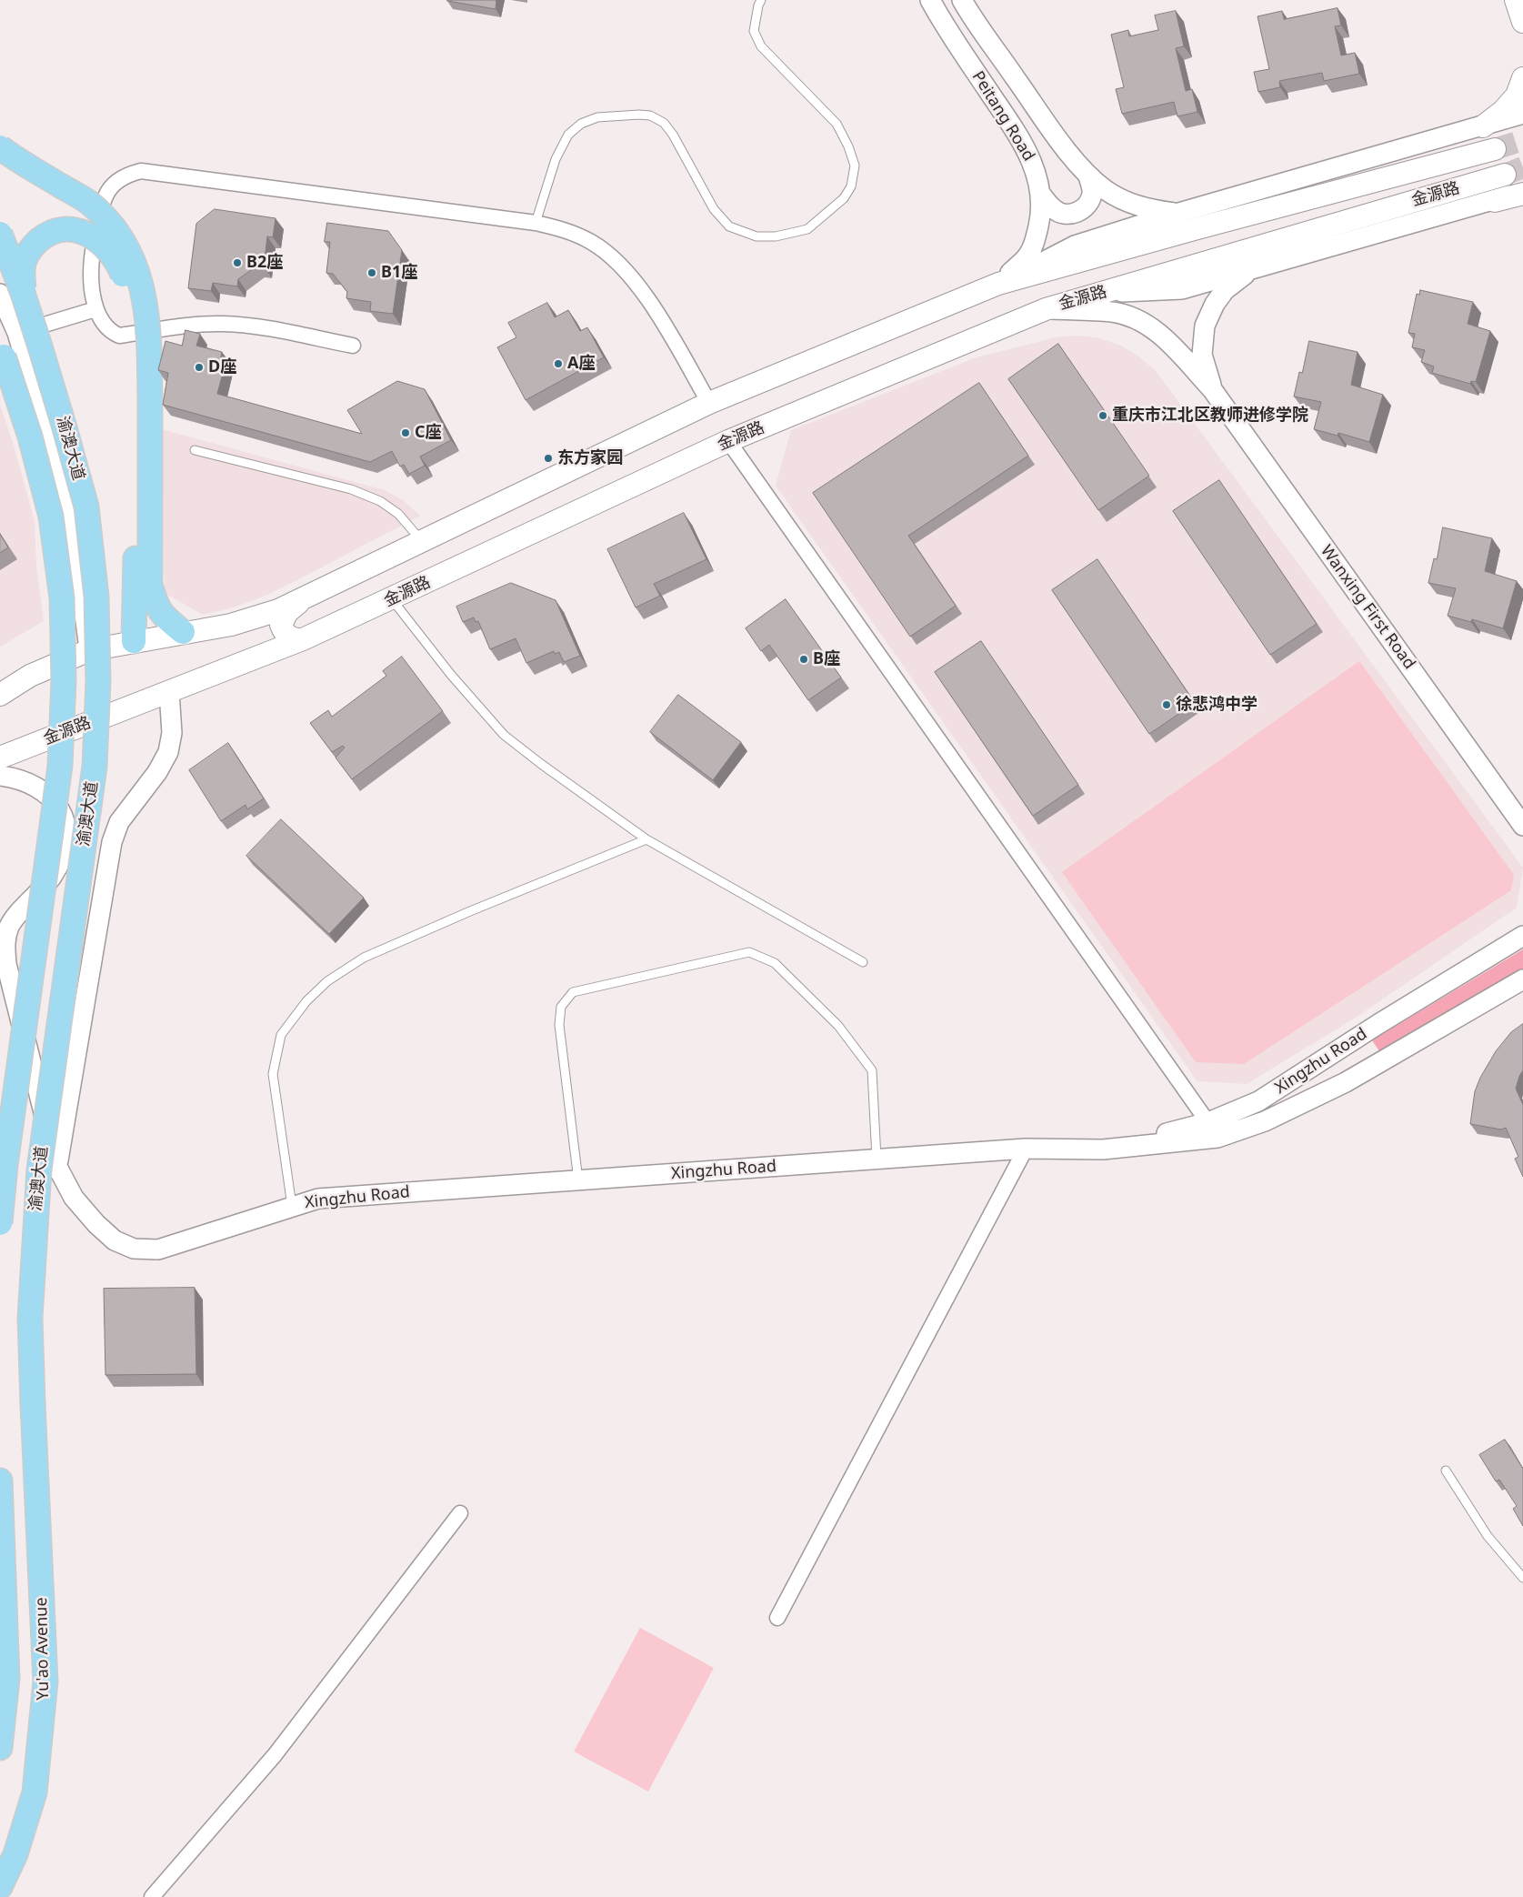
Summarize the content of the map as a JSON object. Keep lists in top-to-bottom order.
{
  "streets": {
    "main road": ["金源路", "渝澳大道", "Yu'ao Avenue"],
    "street": ["Peitang Road", "Wanxing First Road", "Xingzhu Road"]
  },
  "crossings": [
    ["Peitang Road", "金源路"],
    ["渝澳大道", "Yu'ao Avenue"]
  ],
  "places": [
    "B2座",
    "B1座",
    "A座",
    "D座",
    "重庆市江北区教师进修学院",
    "C座",
    "东方家园",
    "B座",
    "徐悲鸿中学"
  ]
}
